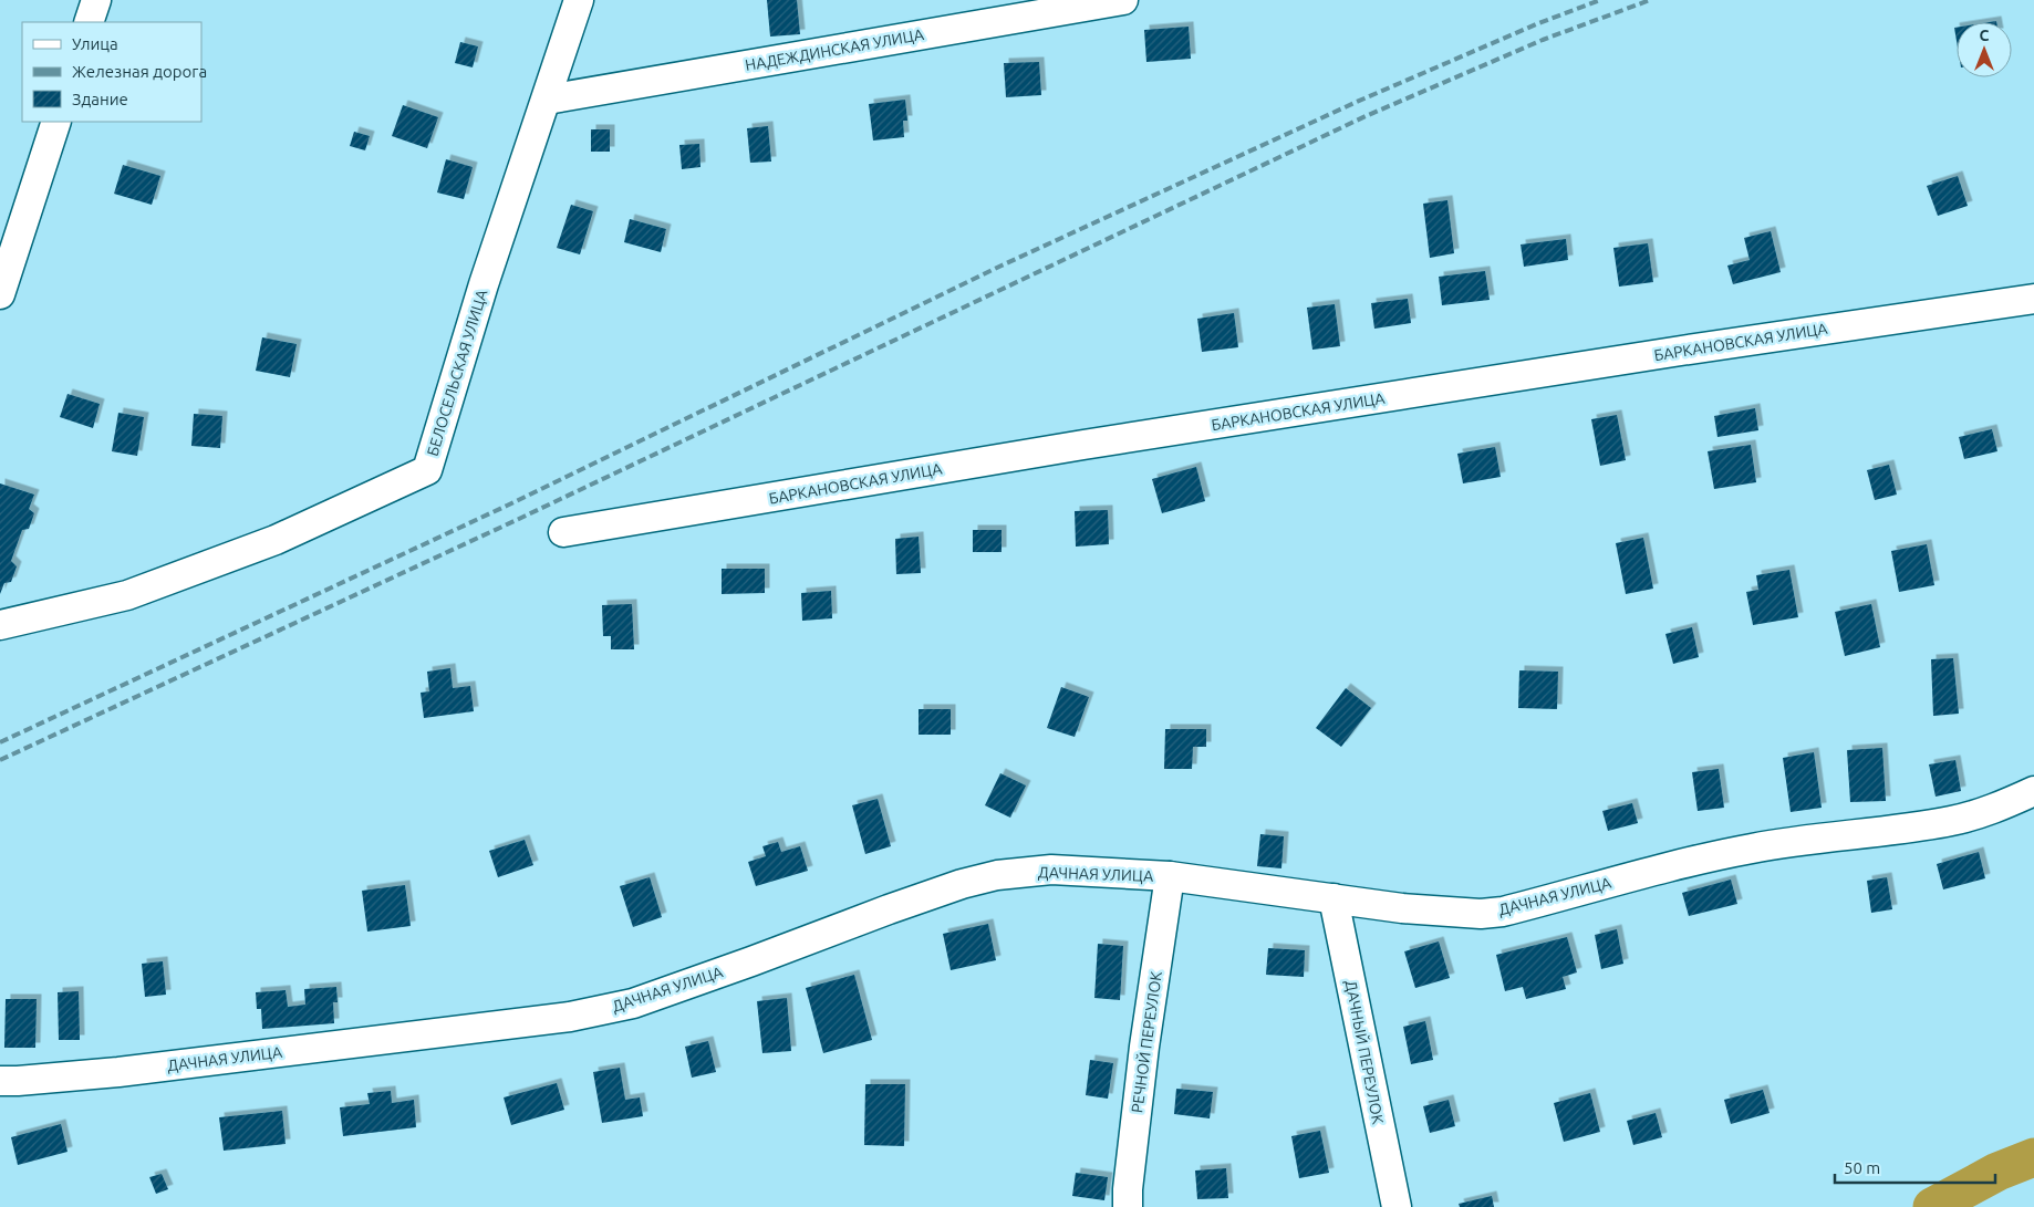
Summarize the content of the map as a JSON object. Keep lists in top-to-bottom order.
{
  "streets": {
    "street": [
      "НАДЕЖДИНСКАЯ УЛИЦА",
      "БАРКАНОВСКАЯ УЛИЦА",
      "БЕЛОСЕЛЬСКАЯ УЛИЦА",
      "ДАЧНАЯ УЛИЦА",
      "РЕЧНОЙ ПЕРЕУЛОК",
      "ДАЧНЫЙ ПЕРЕУЛОК"
    ]
  },
  "crossings": [
    ["НАДЕЖДИНСКАЯ УЛИЦА", "БЕЛОСЕЛЬСКАЯ УЛИЦА"],
    ["ДАЧНАЯ УЛИЦА", "РЕЧНОЙ ПЕРЕУЛОК"],
    ["ДАЧНАЯ УЛИЦА", "ДАЧНЫЙ ПЕРЕУЛОК"]
  ],
  "legend": ["Улица", "Железная дорога", "Здание"],
  "scale_bar": "50 m",
  "north": "top"
}
